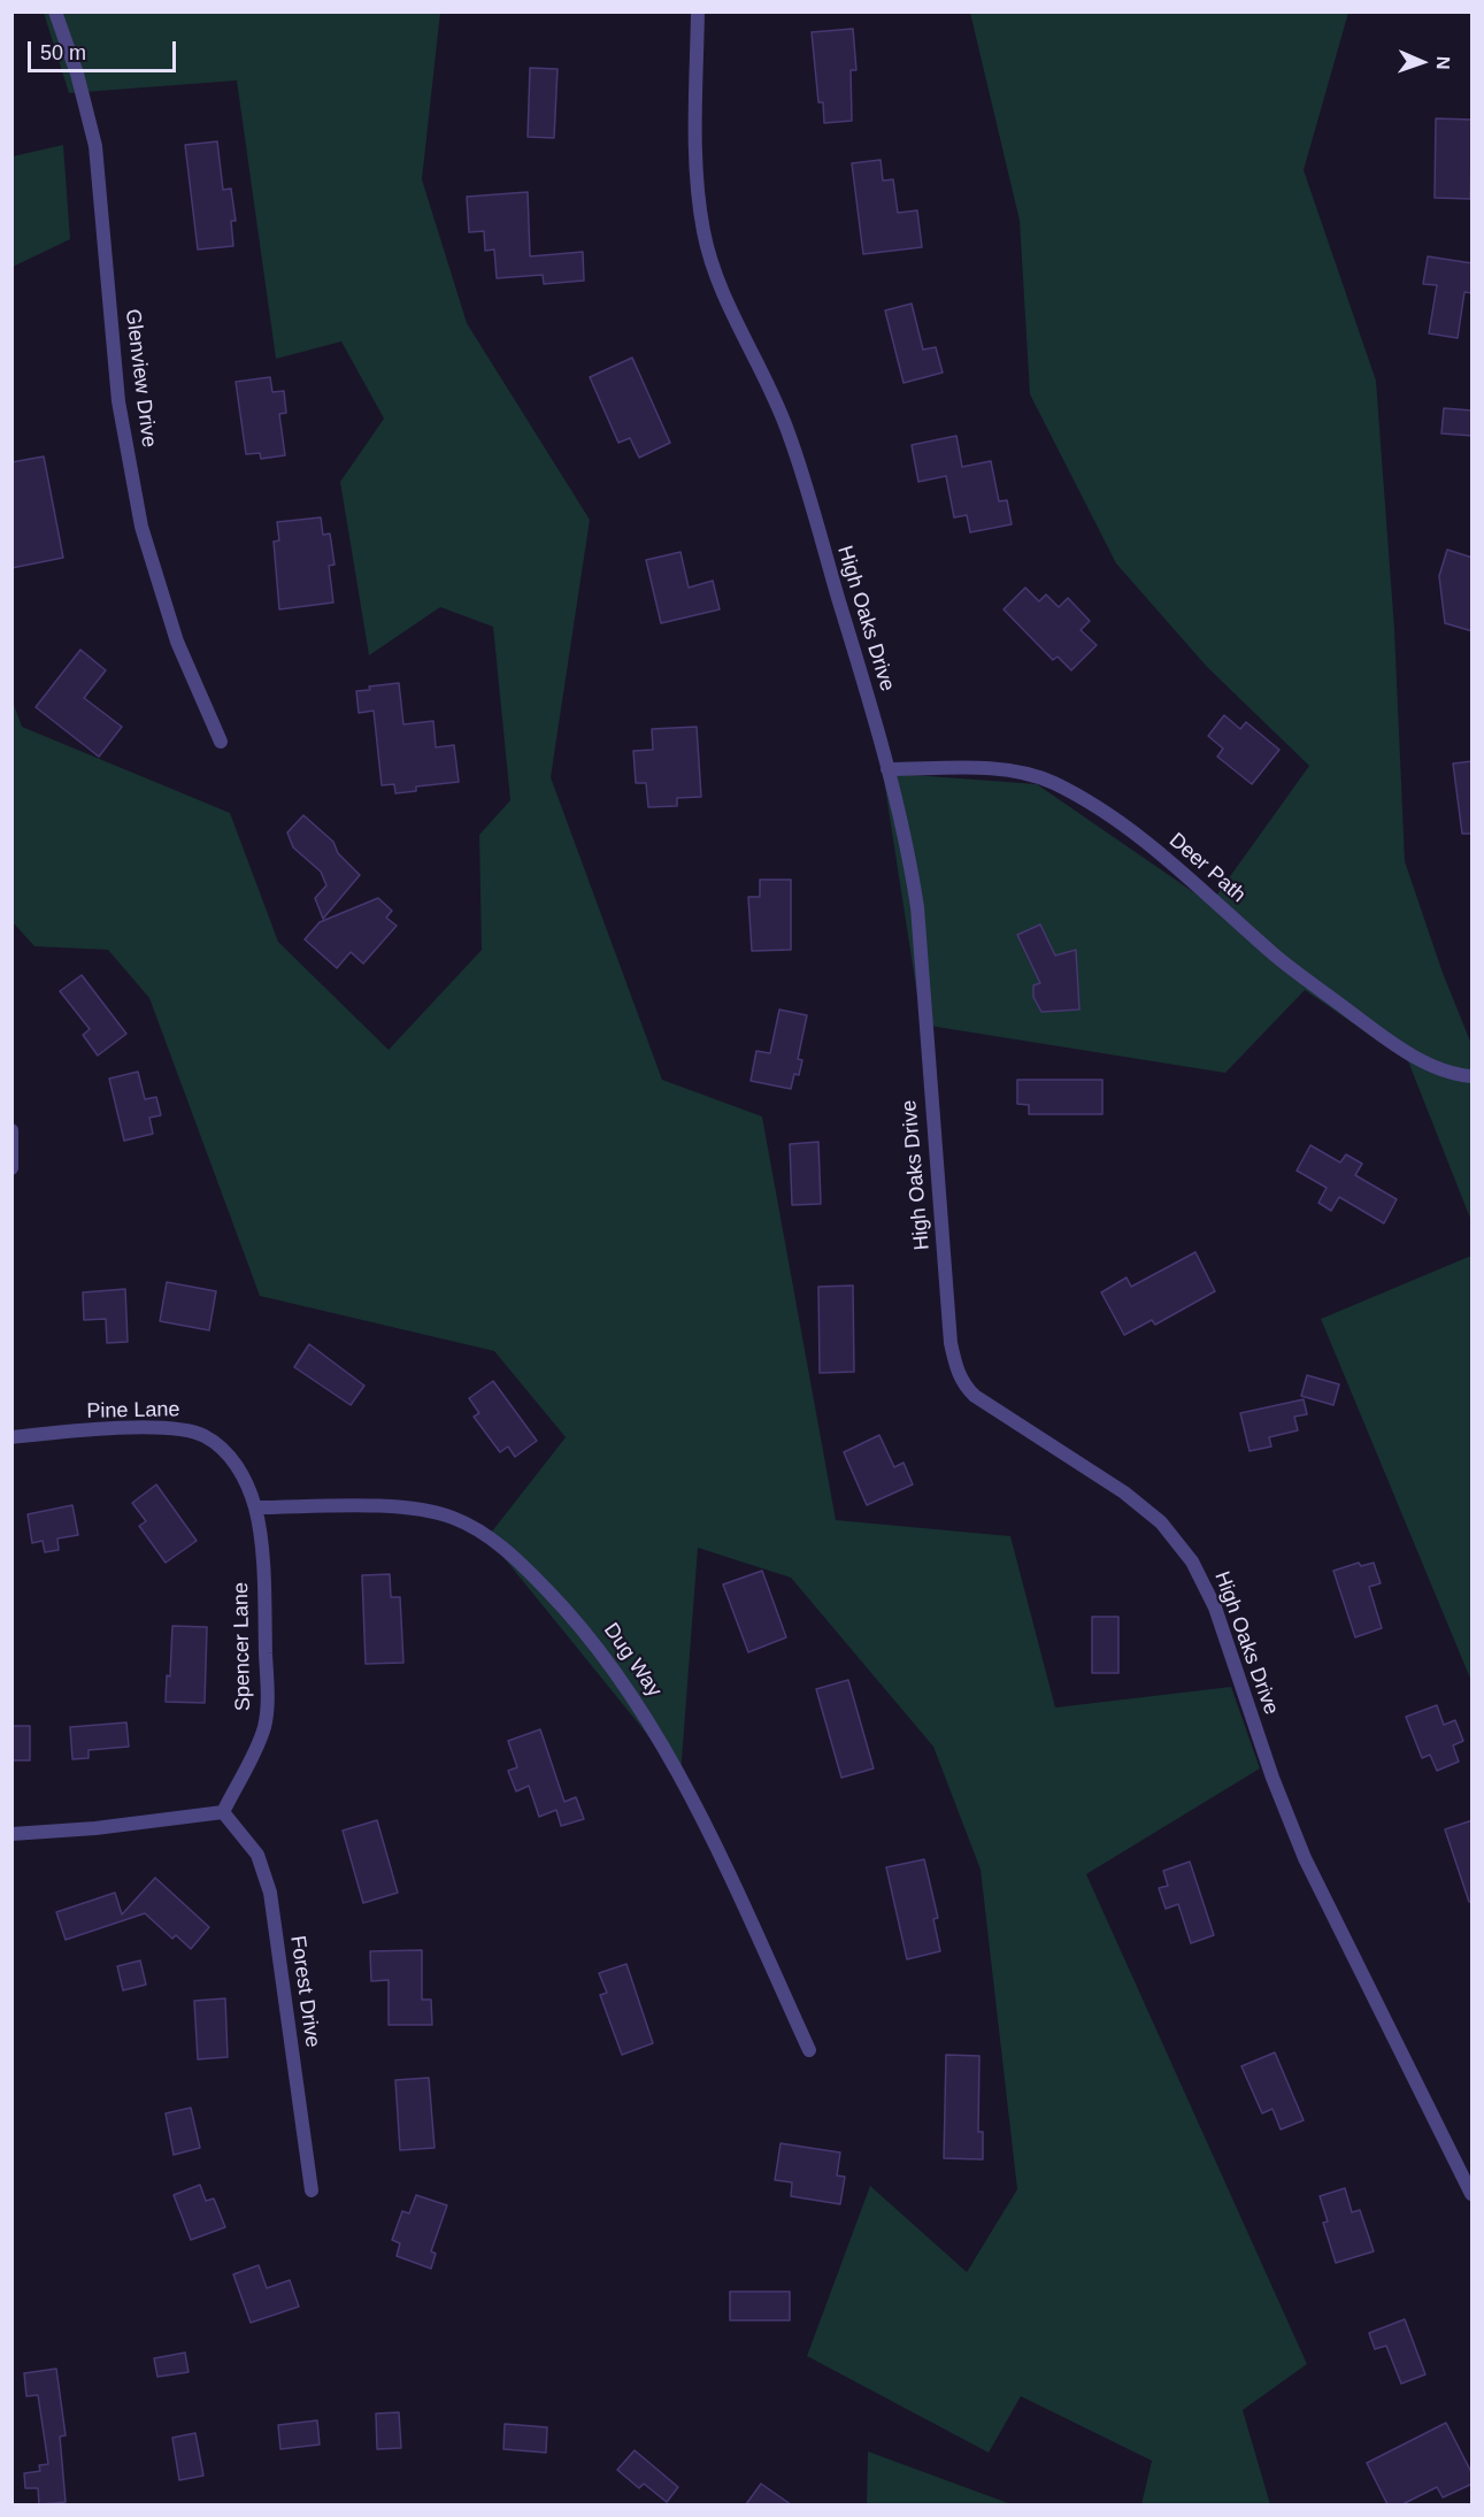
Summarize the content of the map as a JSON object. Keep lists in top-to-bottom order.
{
  "streets": {
    "street": [
      "Glenview Drive",
      "High Oaks Drive",
      "Deer Path",
      "Pine Lane",
      "Spencer Lane",
      "Dug Way",
      "Forest Drive"
    ]
  },
  "crossings": [
    ["High Oaks Drive", "Deer Path"],
    ["Pine Lane", "Spencer Lane"],
    ["Pine Lane", "Dug Way"],
    ["Spencer Lane", "Dug Way"],
    ["Spencer Lane", "Forest Drive"]
  ],
  "scale_bar": "50 m",
  "north": "right"
}
